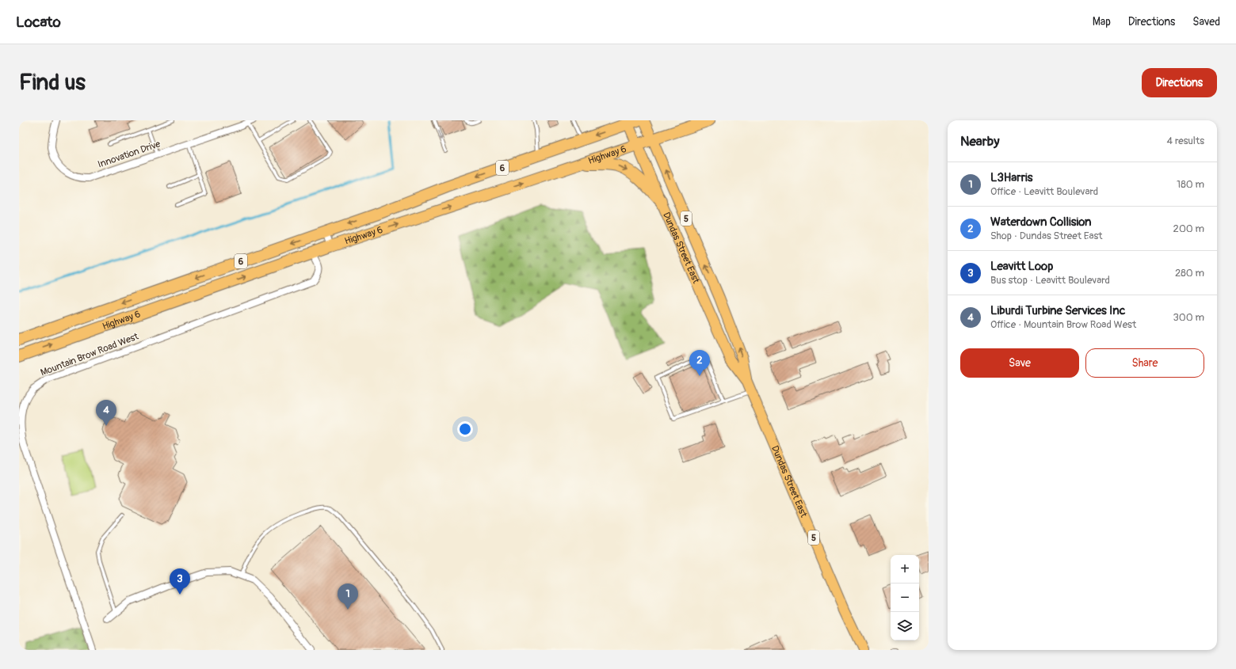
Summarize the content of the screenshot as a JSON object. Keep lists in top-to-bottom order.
{
  "streets": {
    "highway": ["Highway 6", "6"],
    "main road": ["5", "Dundas Street East"],
    "street": ["Innovation Drive", "Mountain Brow Road West"]
  },
  "crossings": [
    ["Highway 6", "5"],
    ["Highway 6", "Dundas Street East"],
    ["Highway 6", "Mountain Brow Road West"],
    ["5", "Dundas Street East"]
  ],
  "page": {
    "header": "Locato",
    "nav": ["Map", "Directions", "Saved"],
    "buttons": [
      "Directions",
      ["Save", "Share"]
    ],
    "title": "Find us",
    "heading": ["Nearby", "4 results"],
    "list": [
      {
        "mark": "1",
        "name": "L3Harris",
        "note": "Office · Leavitt Boulevard",
        "value": "180 m"
      },
      {
        "mark": "2",
        "name": "Waterdown Collision",
        "note": "Shop · Dundas Street East",
        "value": "200 m"
      },
      {
        "mark": "3",
        "name": "Leavitt Loop",
        "note": "Bus stop · Leavitt Boulevard",
        "value": "280 m"
      },
      {
        "mark": "4",
        "name": "Liburdi Turbine Services Inc",
        "note": "Office · Mountain Brow Road West",
        "value": "300 m"
      }
    ],
    "pins": [
      "2",
      "4",
      "3",
      "1"
    ],
    "map_buttons": ["+", "−"]
  }
}
